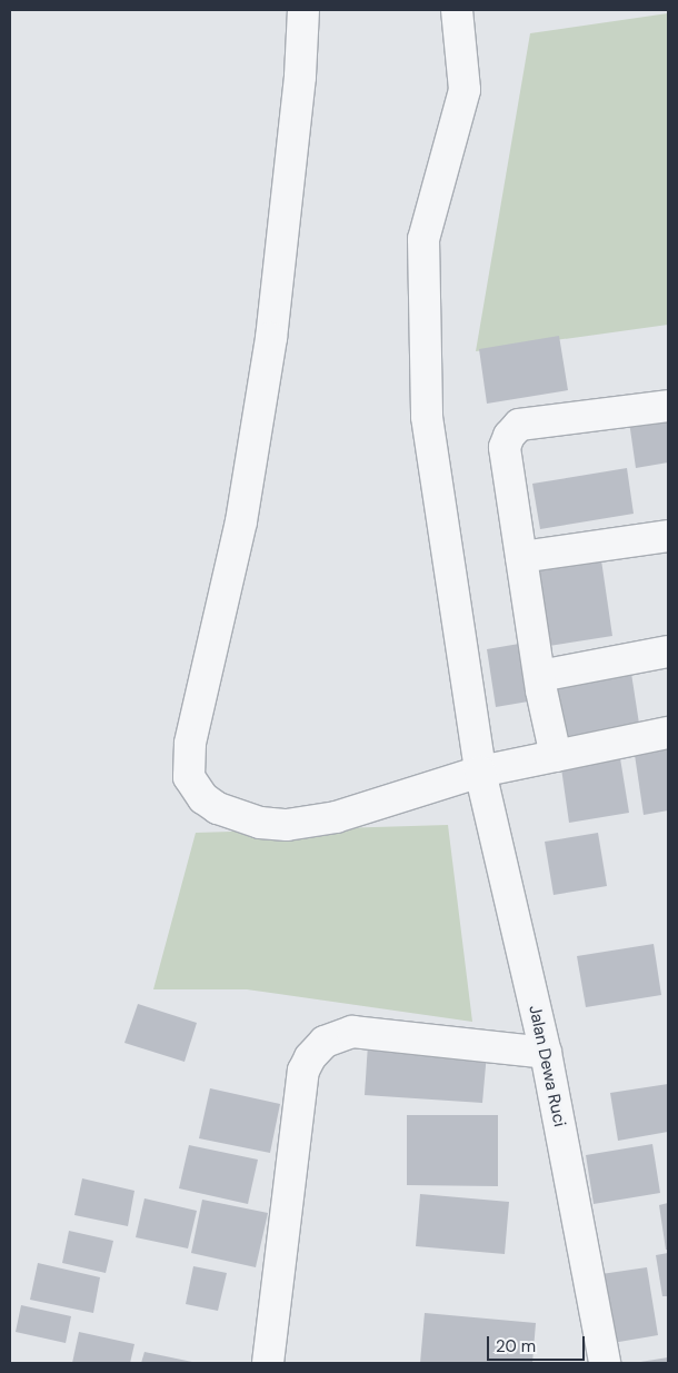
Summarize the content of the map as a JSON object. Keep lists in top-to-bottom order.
{
  "streets": {
    "street": ["Jalan Dewa Ruci"]
  },
  "scale_bar": "20 m"
}
